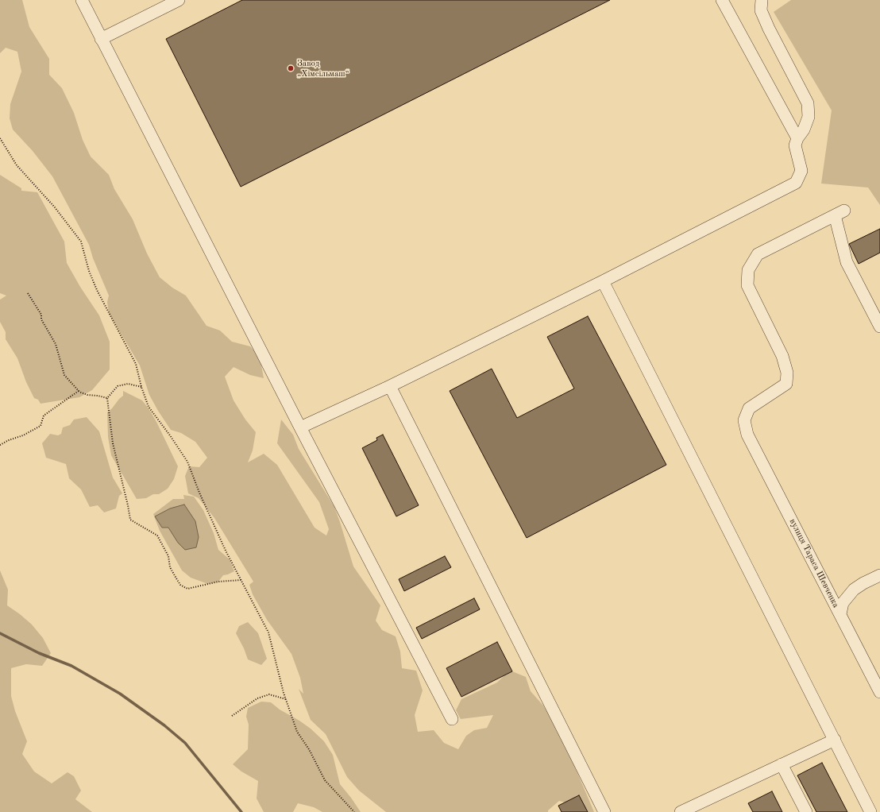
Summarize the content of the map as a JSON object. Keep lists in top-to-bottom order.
{
  "streets": {
    "lane": ["вулиця Тараса Шевченка"]
  },
  "places": ["Завод „Хімсільмаш“"]
}
